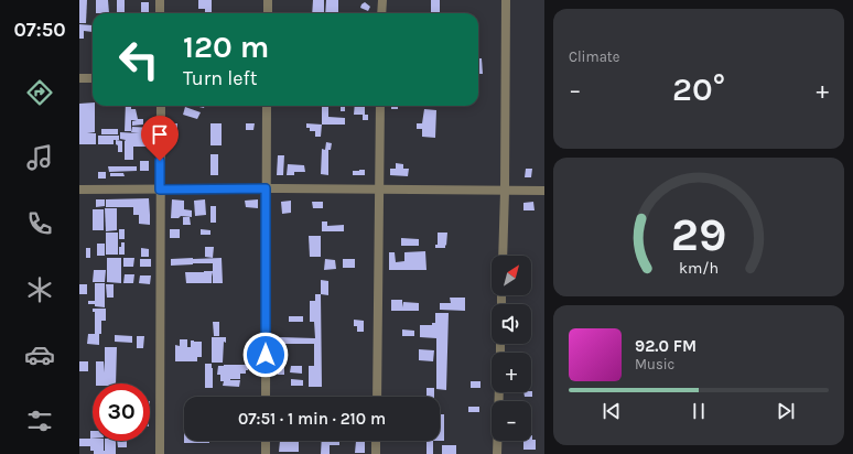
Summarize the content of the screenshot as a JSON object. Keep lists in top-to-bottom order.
{
  "north": "top right",
  "page": {
    "tabs": "07:50",
    "tile": "Climate",
    "turn": ["120 m", "Turn left"],
    "heat": ["−", "20°", "+"],
    "map_buttons": ["+", "−"],
    "song": ["92.0 FM", "Music"],
    "limit": "30",
    "trip": "07:51 · 1 min · 210 m",
    "gauge": ["29", "km/h"]
  }
}
